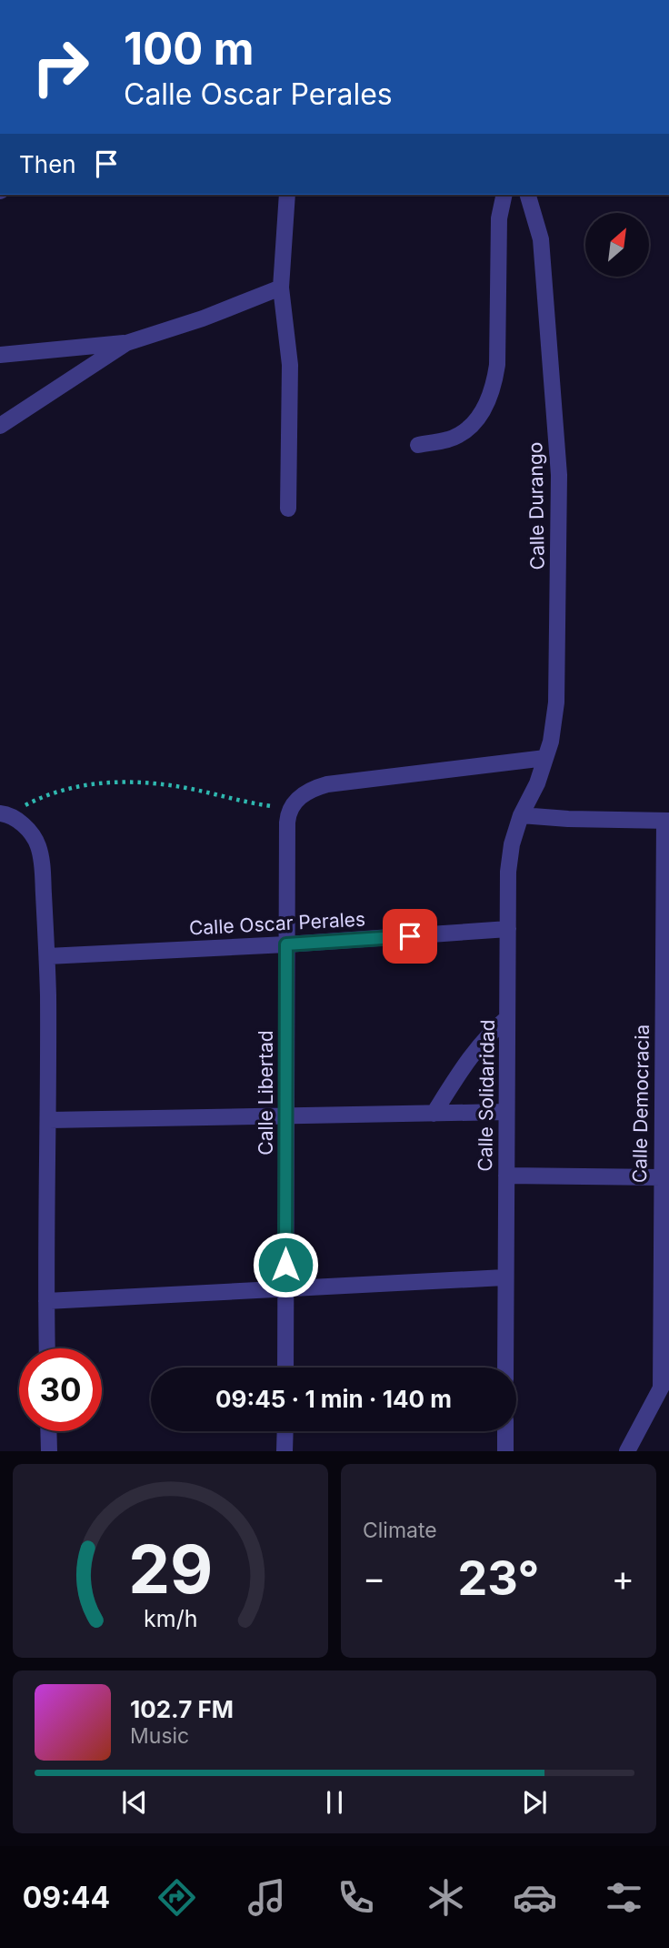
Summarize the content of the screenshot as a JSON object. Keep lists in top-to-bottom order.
{
  "streets": {
    "street": [
      "Calle Durango",
      "Calle Oscar Perales",
      "Calle Libertad",
      "Calle Solidaridad",
      "Calle Democracia"
    ]
  },
  "crossings": [
    ["Calle Durango", "Calle Solidaridad"],
    ["Calle Oscar Perales", "Calle Libertad"],
    ["Calle Oscar Perales", "Calle Solidaridad"]
  ],
  "north": "top right",
  "page": {
    "turn": ["100 m", "Calle Oscar Perales"],
    "then": "Then",
    "limit": "30",
    "trip": "09:45 · 1 min · 140 m",
    "tile": "Climate",
    "heat": ["−", "23°", "+"],
    "song": ["102.7 FM", "Music"],
    "tabs": "09:44",
    "gauge": ["29", "km/h"]
  }
}
